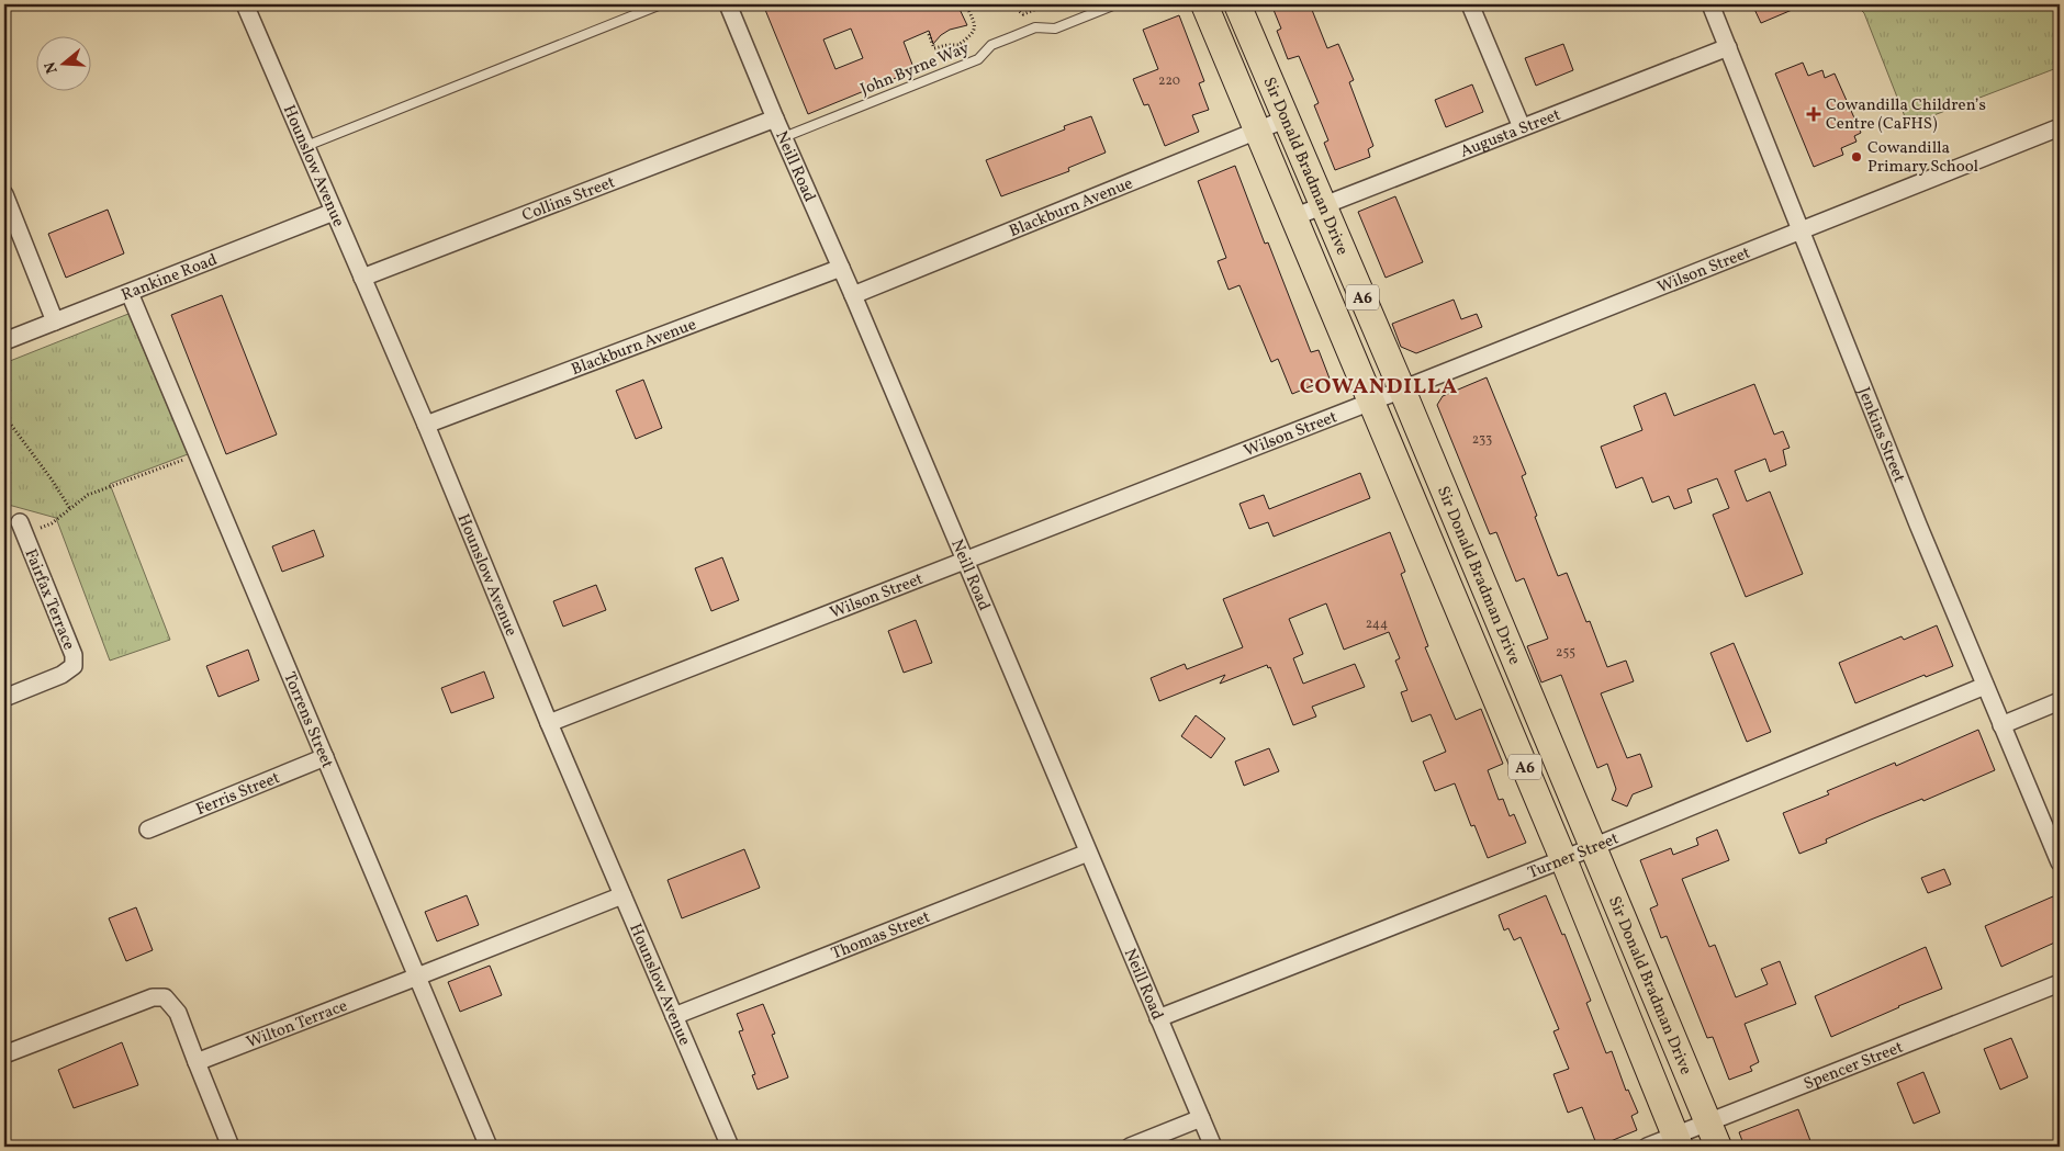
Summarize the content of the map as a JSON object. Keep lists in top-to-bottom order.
{
  "streets": {
    "main road": ["Sir Donald Bradman Drive", "A6"],
    "street": [
      "Augusta Street",
      "Hounslow Avenue",
      "Neill Road",
      "Collins Street",
      "Blackburn Avenue",
      "Wilson Street",
      "Rankine Road",
      "Jenkins Street",
      "Fairfax Terrace",
      "Torrens Street",
      "Ferris Street",
      "Turner Street",
      "Thomas Street",
      "Wilton Terrace",
      "Spencer Street"
    ],
    "lane": ["John Byrne Way"]
  },
  "crossings": [
    ["John Byrne Way", "Neill Road"],
    ["Augusta Street", "Sir Donald Bradman Drive"],
    ["Augusta Street", "Jenkins Street"],
    ["Hounslow Avenue", "Collins Street"],
    ["Hounslow Avenue", "Blackburn Avenue"],
    ["Hounslow Avenue", "Wilson Street"],
    ["Hounslow Avenue", "Rankine Road"],
    ["Hounslow Avenue", "Thomas Street"],
    ["Hounslow Avenue", "Wilton Terrace"],
    ["Sir Donald Bradman Drive", "Blackburn Avenue"],
    ["Sir Donald Bradman Drive", "Wilson Street"],
    ["Sir Donald Bradman Drive", "Turner Street"],
    ["Sir Donald Bradman Drive", "Spencer Street"],
    ["Neill Road", "Collins Street"],
    ["Neill Road", "Blackburn Avenue"],
    ["Neill Road", "Wilson Street"],
    ["Neill Road", "Turner Street"],
    ["Neill Road", "Thomas Street"],
    ["Wilson Street", "Jenkins Street"],
    ["Rankine Road", "Torrens Street"],
    ["Jenkins Street", "Turner Street"],
    ["Torrens Street", "Ferris Street"],
    ["Torrens Street", "Wilton Terrace"]
  ],
  "districts": ["COWANDILLA"],
  "places": {
    "health": ["Cowandilla Children’s Centre (CaFHS)"],
    "other": ["Cowandilla Primary School"]
  },
  "house_numbers": [
    "220",
    "233",
    "244",
    "255"
  ],
  "north": "left"
}
